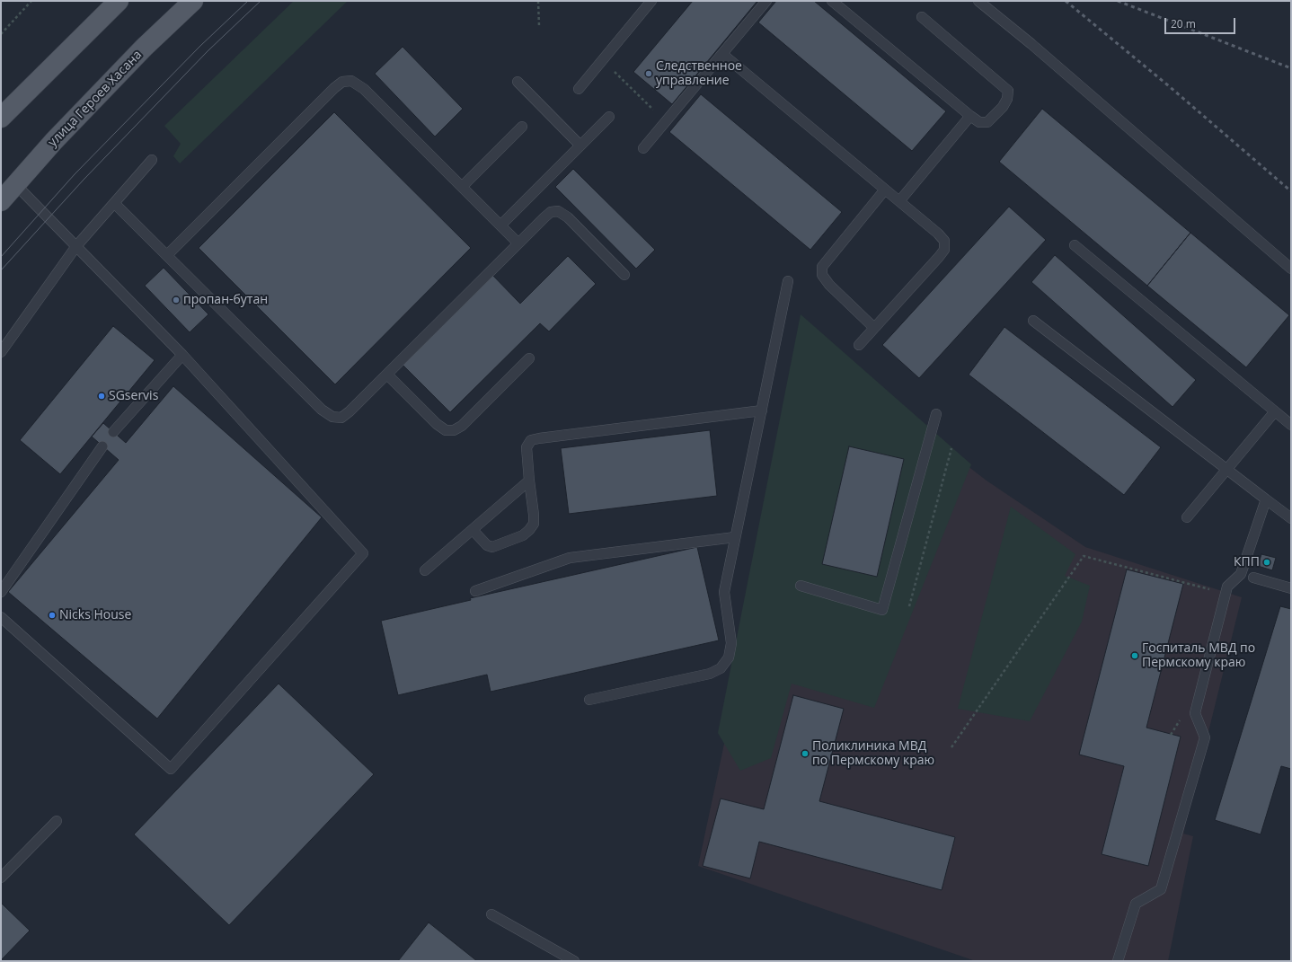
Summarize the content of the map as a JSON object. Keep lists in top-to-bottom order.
{
  "streets": {
    "main road": ["улица Героев Хасана"]
  },
  "places": [
    "Следственное управление",
    "пропан-бутан",
    "SGservis",
    "КПП",
    "Nicks House",
    "Госпиталь МВД по Пермскому краю",
    "Поликлиника МВД по Пермскому краю"
  ],
  "scale_bar": "20 m"
}
